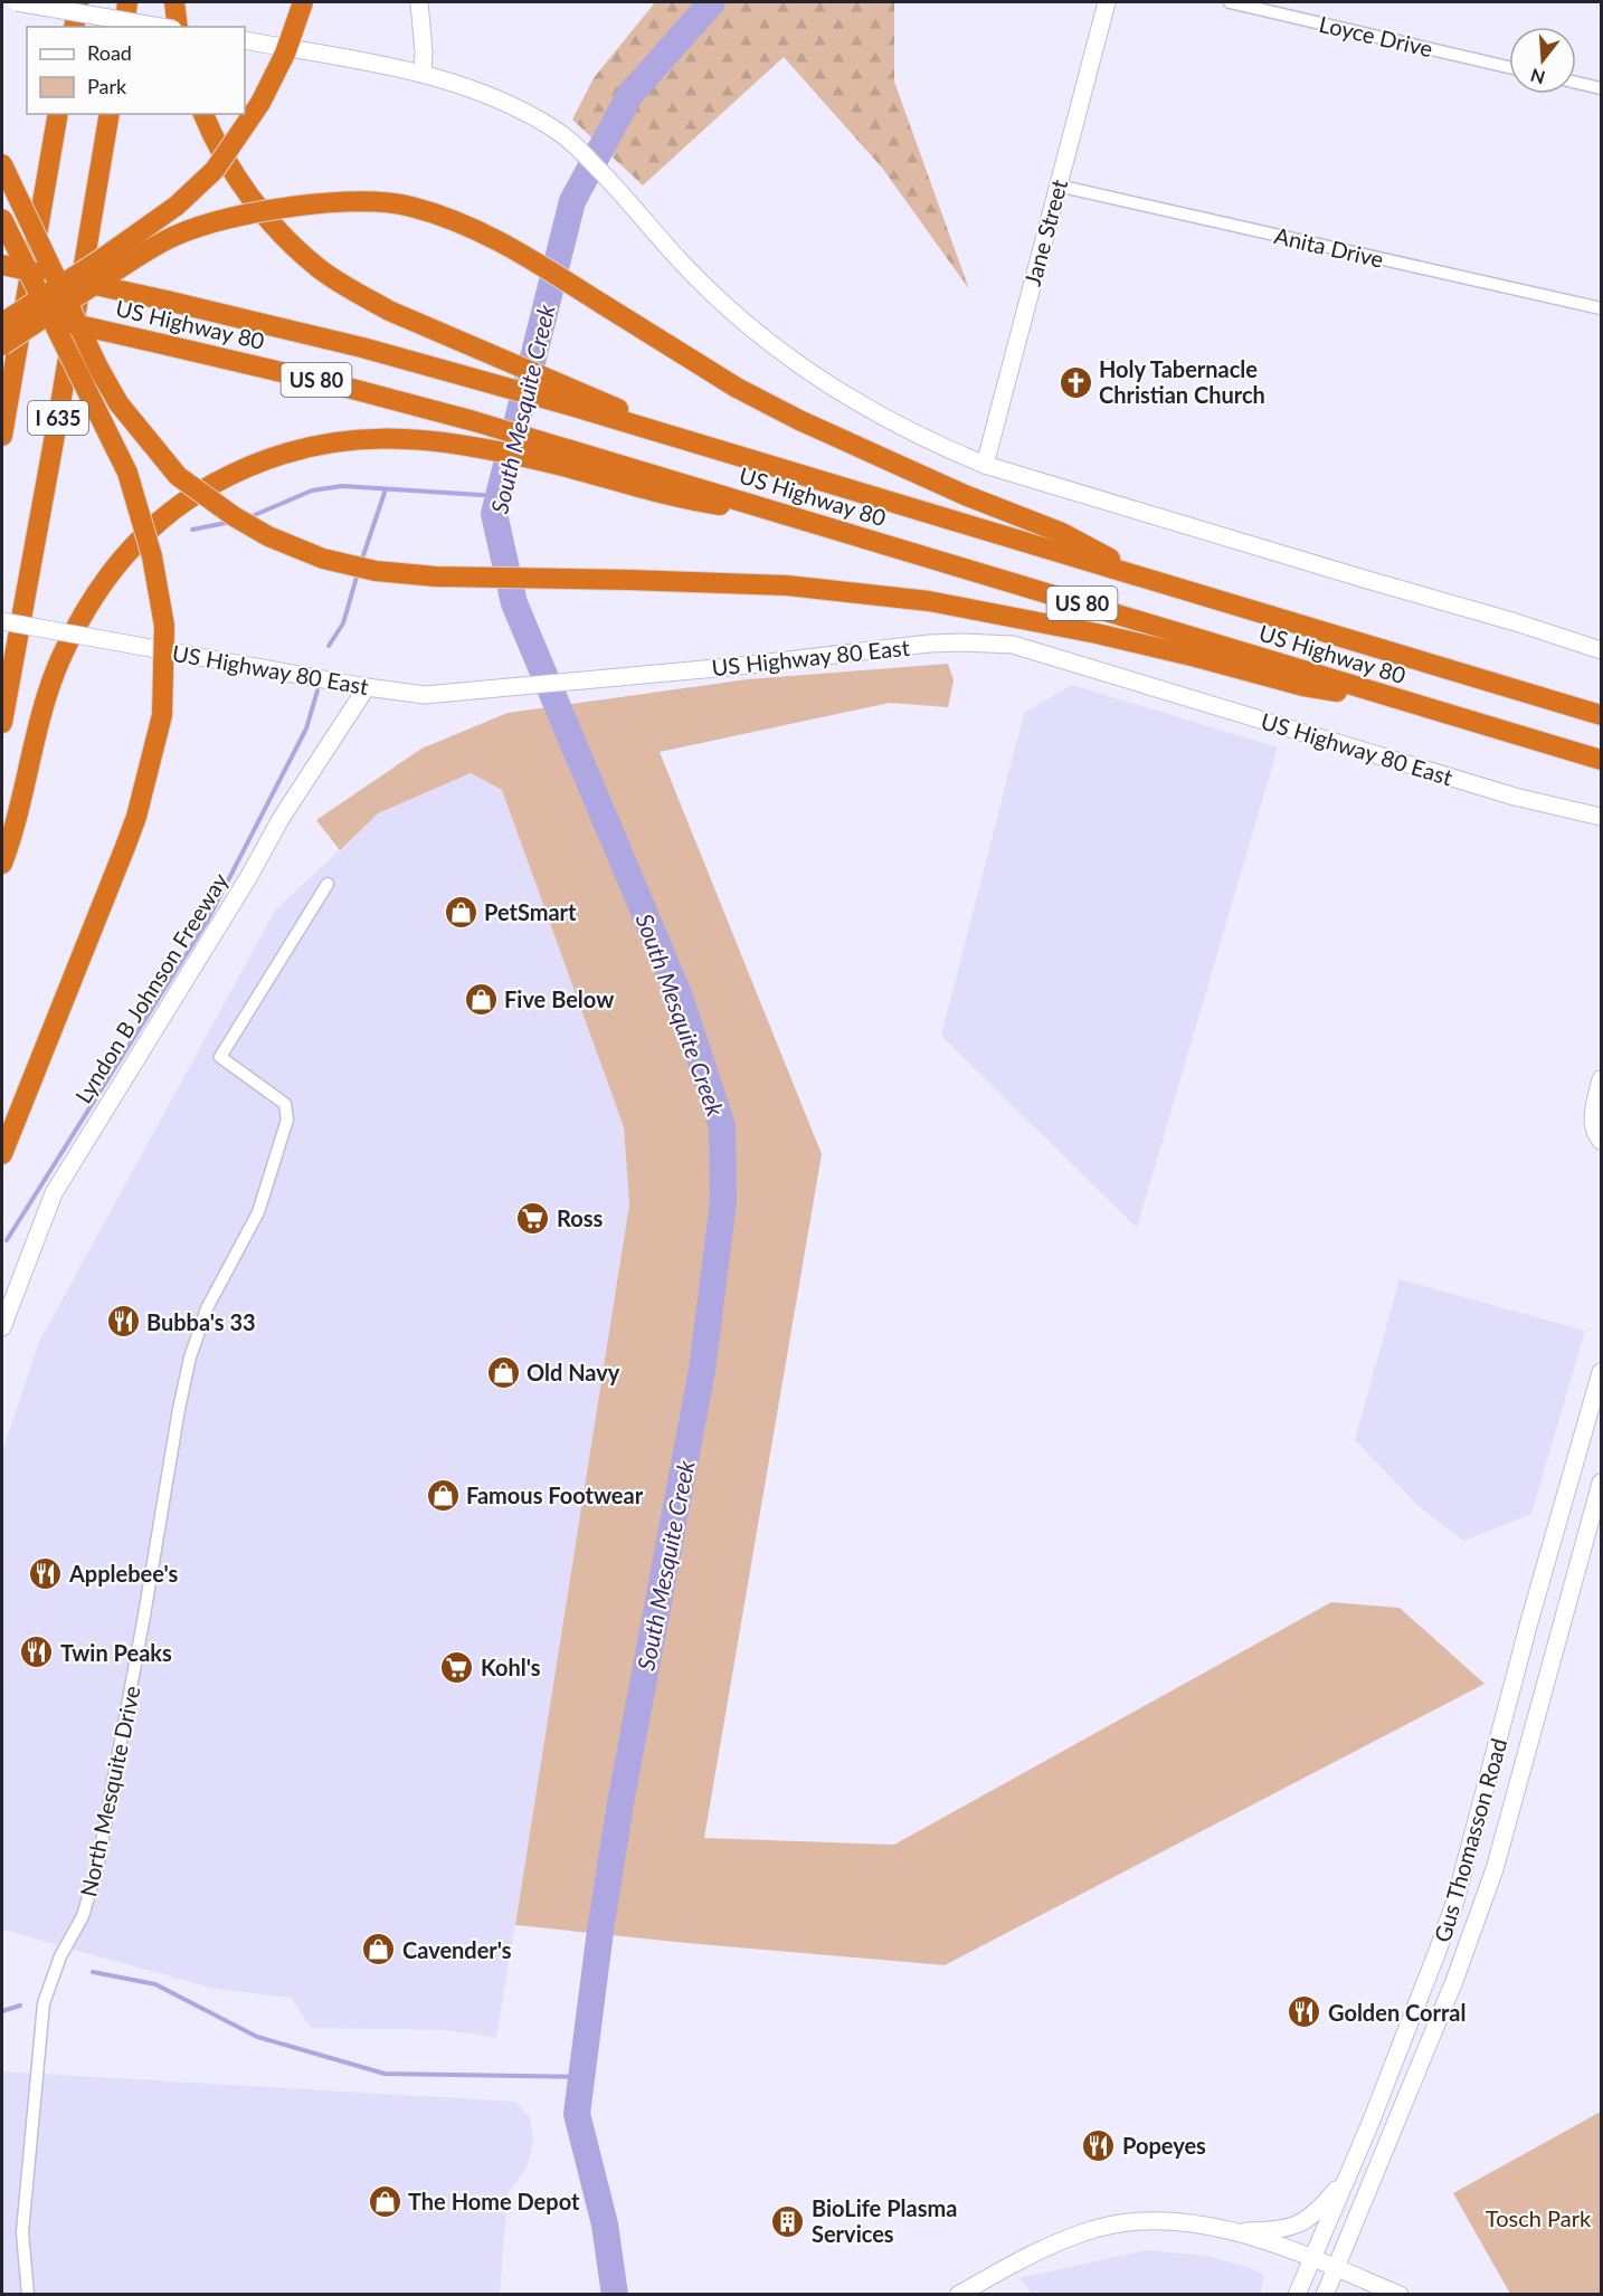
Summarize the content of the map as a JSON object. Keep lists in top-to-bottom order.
{
  "streets": {
    "highway": ["US Highway 80", "US 80", "I 635"],
    "main road": [
      "Jane Street",
      "US Highway 80 East",
      "Lyndon B Johnson Freeway",
      "Gus Thomasson Road"
    ],
    "street": ["Loyce Drive", "Anita Drive", "North Mesquite Drive"]
  },
  "crossings": [
    ["Jane Street", "Anita Drive"],
    ["US Highway 80 East", "Lyndon B Johnson Freeway"]
  ],
  "water": ["South Mesquite Creek"],
  "parks": ["Tosch Park"],
  "places": {
    "church": ["Holy Tabernacle Christian Church"],
    "shop": [
      "PetSmart",
      "Five Below",
      "Old Navy",
      "Famous Footwear",
      "Cavender's",
      "The Home Depot"
    ],
    "supermarket": ["Ross", "Kohl's"],
    "restaurant": [
      "Bubba's 33",
      "Applebee's",
      "Twin Peaks",
      "Golden Corral",
      "Popeyes"
    ],
    "building": ["BioLife Plasma Services"]
  },
  "legend": ["Road", "Park"],
  "north": "bottom"
}
